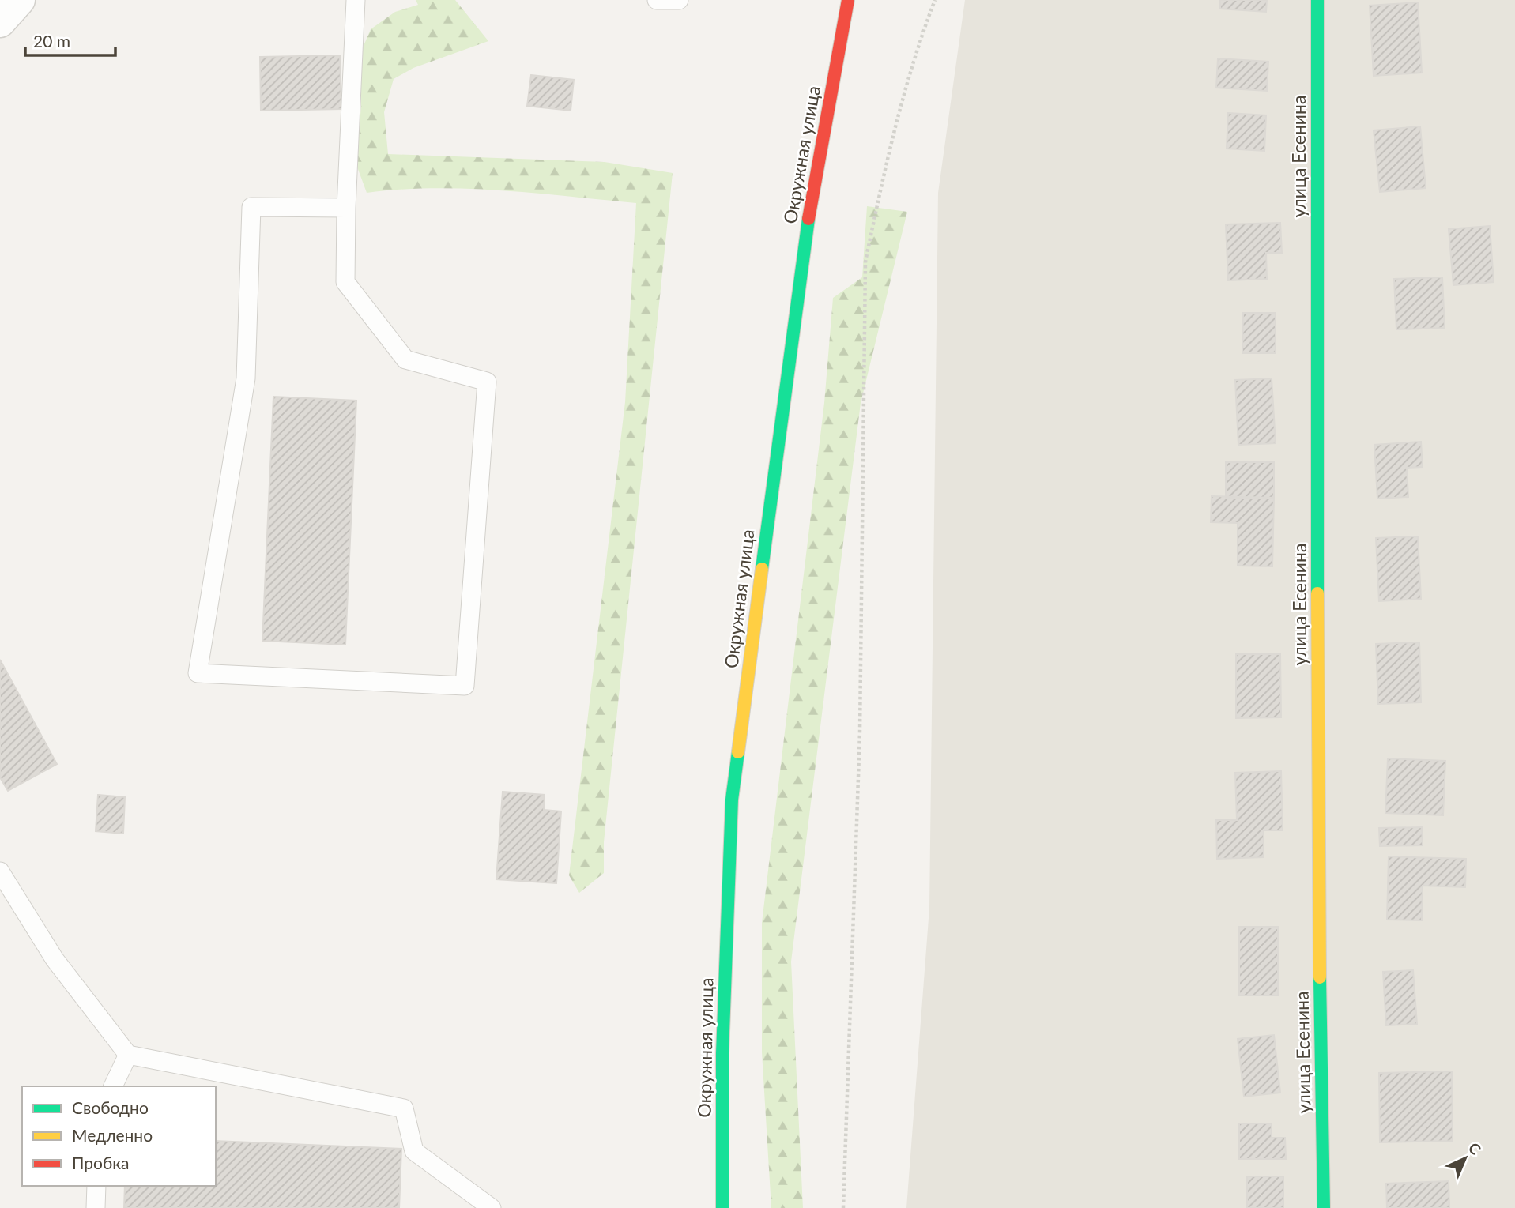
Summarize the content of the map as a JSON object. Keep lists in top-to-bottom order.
{
  "streets": {
    "main road": ["Окружная улица", "улица Есенина"]
  },
  "legend": ["Свободно", "Медленно", "Пробка"],
  "scale_bar": "20 m",
  "north": "top right"
}
